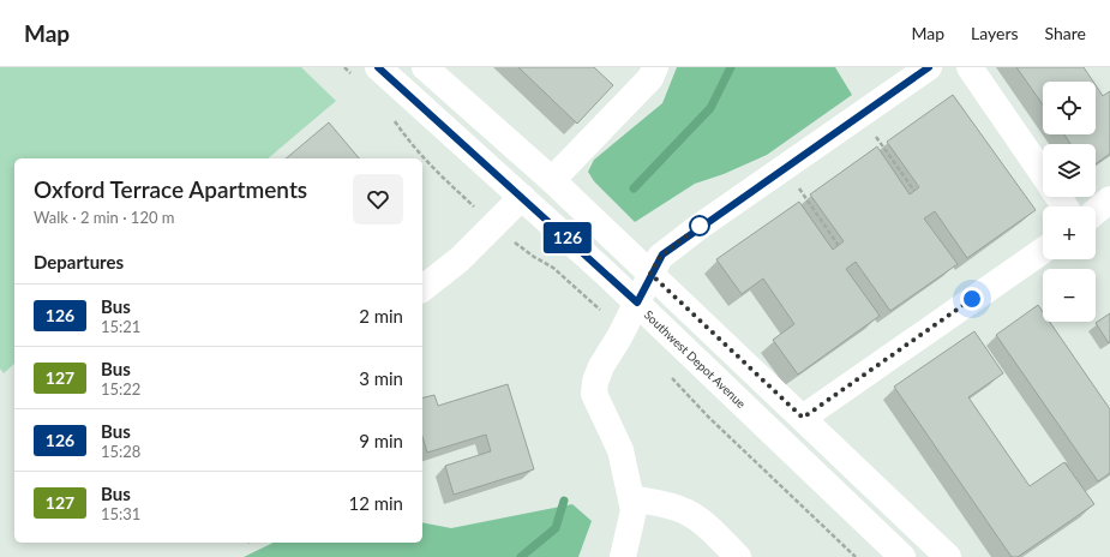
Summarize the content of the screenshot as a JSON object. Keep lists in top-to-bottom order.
{
  "streets": {
    "street": ["Southwest Depot Avenue"]
  },
  "lines": ["bus line 126"],
  "page": {
    "header": "Map",
    "nav": ["Map", "Layers", "Share"],
    "on_map": "126",
    "map_buttons": ["+", "−"],
    "heading": [
      ["Oxford Terrace Apartments", "Walk · 2 min · 120 m"],
      "Departures"
    ],
    "list": [
      {
        "mark": "126",
        "name": "Bus",
        "note": "15:21",
        "value": "2 min"
      },
      {
        "mark": "127",
        "name": "Bus",
        "note": "15:22",
        "value": "3 min"
      },
      {
        "mark": "126",
        "name": "Bus",
        "note": "15:28",
        "value": "9 min"
      },
      {
        "mark": "127",
        "name": "Bus",
        "note": "15:31",
        "value": "12 min"
      }
    ]
  }
}
